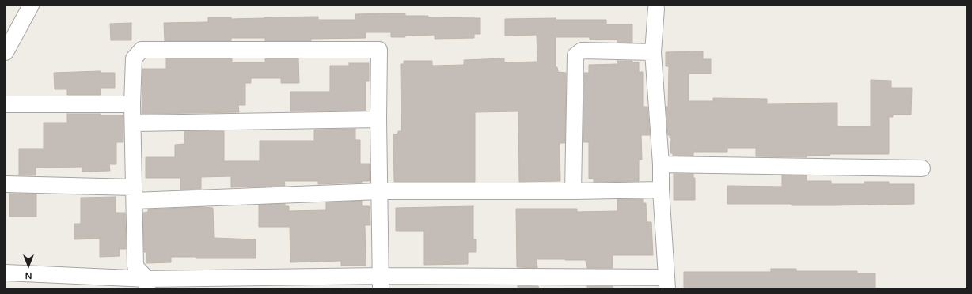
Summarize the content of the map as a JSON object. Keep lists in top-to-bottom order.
{
  "north": "bottom"
}
